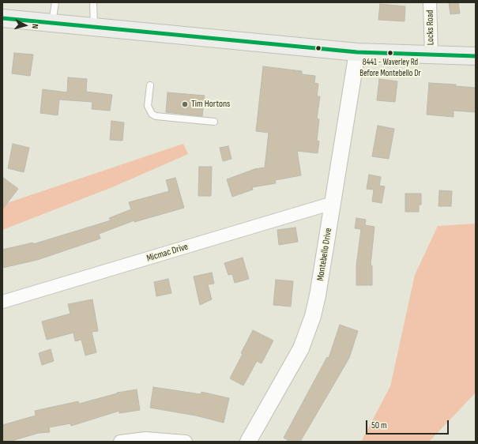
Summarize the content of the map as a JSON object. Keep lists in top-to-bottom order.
{
  "streets": {
    "street": ["Locks Road", "Micmac Drive", "Montebello Drive"]
  },
  "crossings": [
    ["Micmac Drive", "Montebello Drive"]
  ],
  "places": ["8441 - Waverley Rd Before Montebello Dr", "Tim Hortons"],
  "scale_bar": "50 m",
  "north": "right"
}
